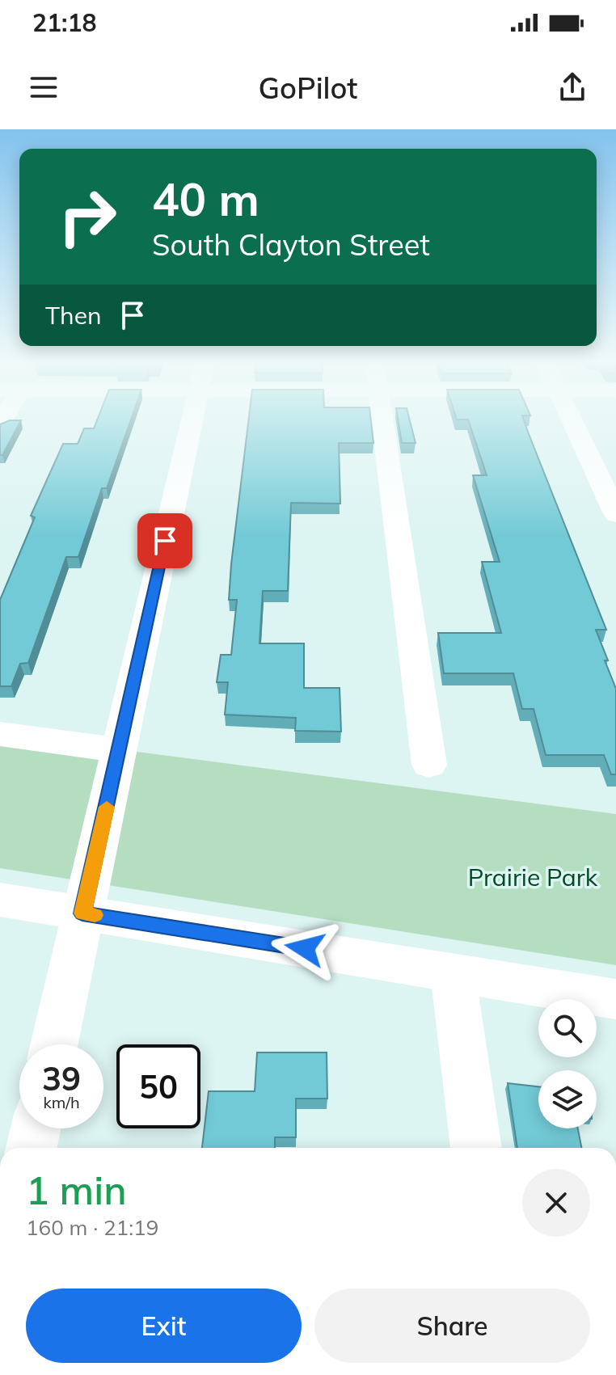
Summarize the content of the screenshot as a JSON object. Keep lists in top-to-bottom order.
{
  "parks": ["Prairie Park"],
  "page": {
    "status": "21:18",
    "header": "GoPilot",
    "turn": ["40 m", "South Clayton Street"],
    "then": "Then",
    "speed": "39 km/h",
    "limit": "50",
    "heading": ["1 min", "160 m · 21:19"],
    "buttons": ["Exit", "Share"]
  }
}
